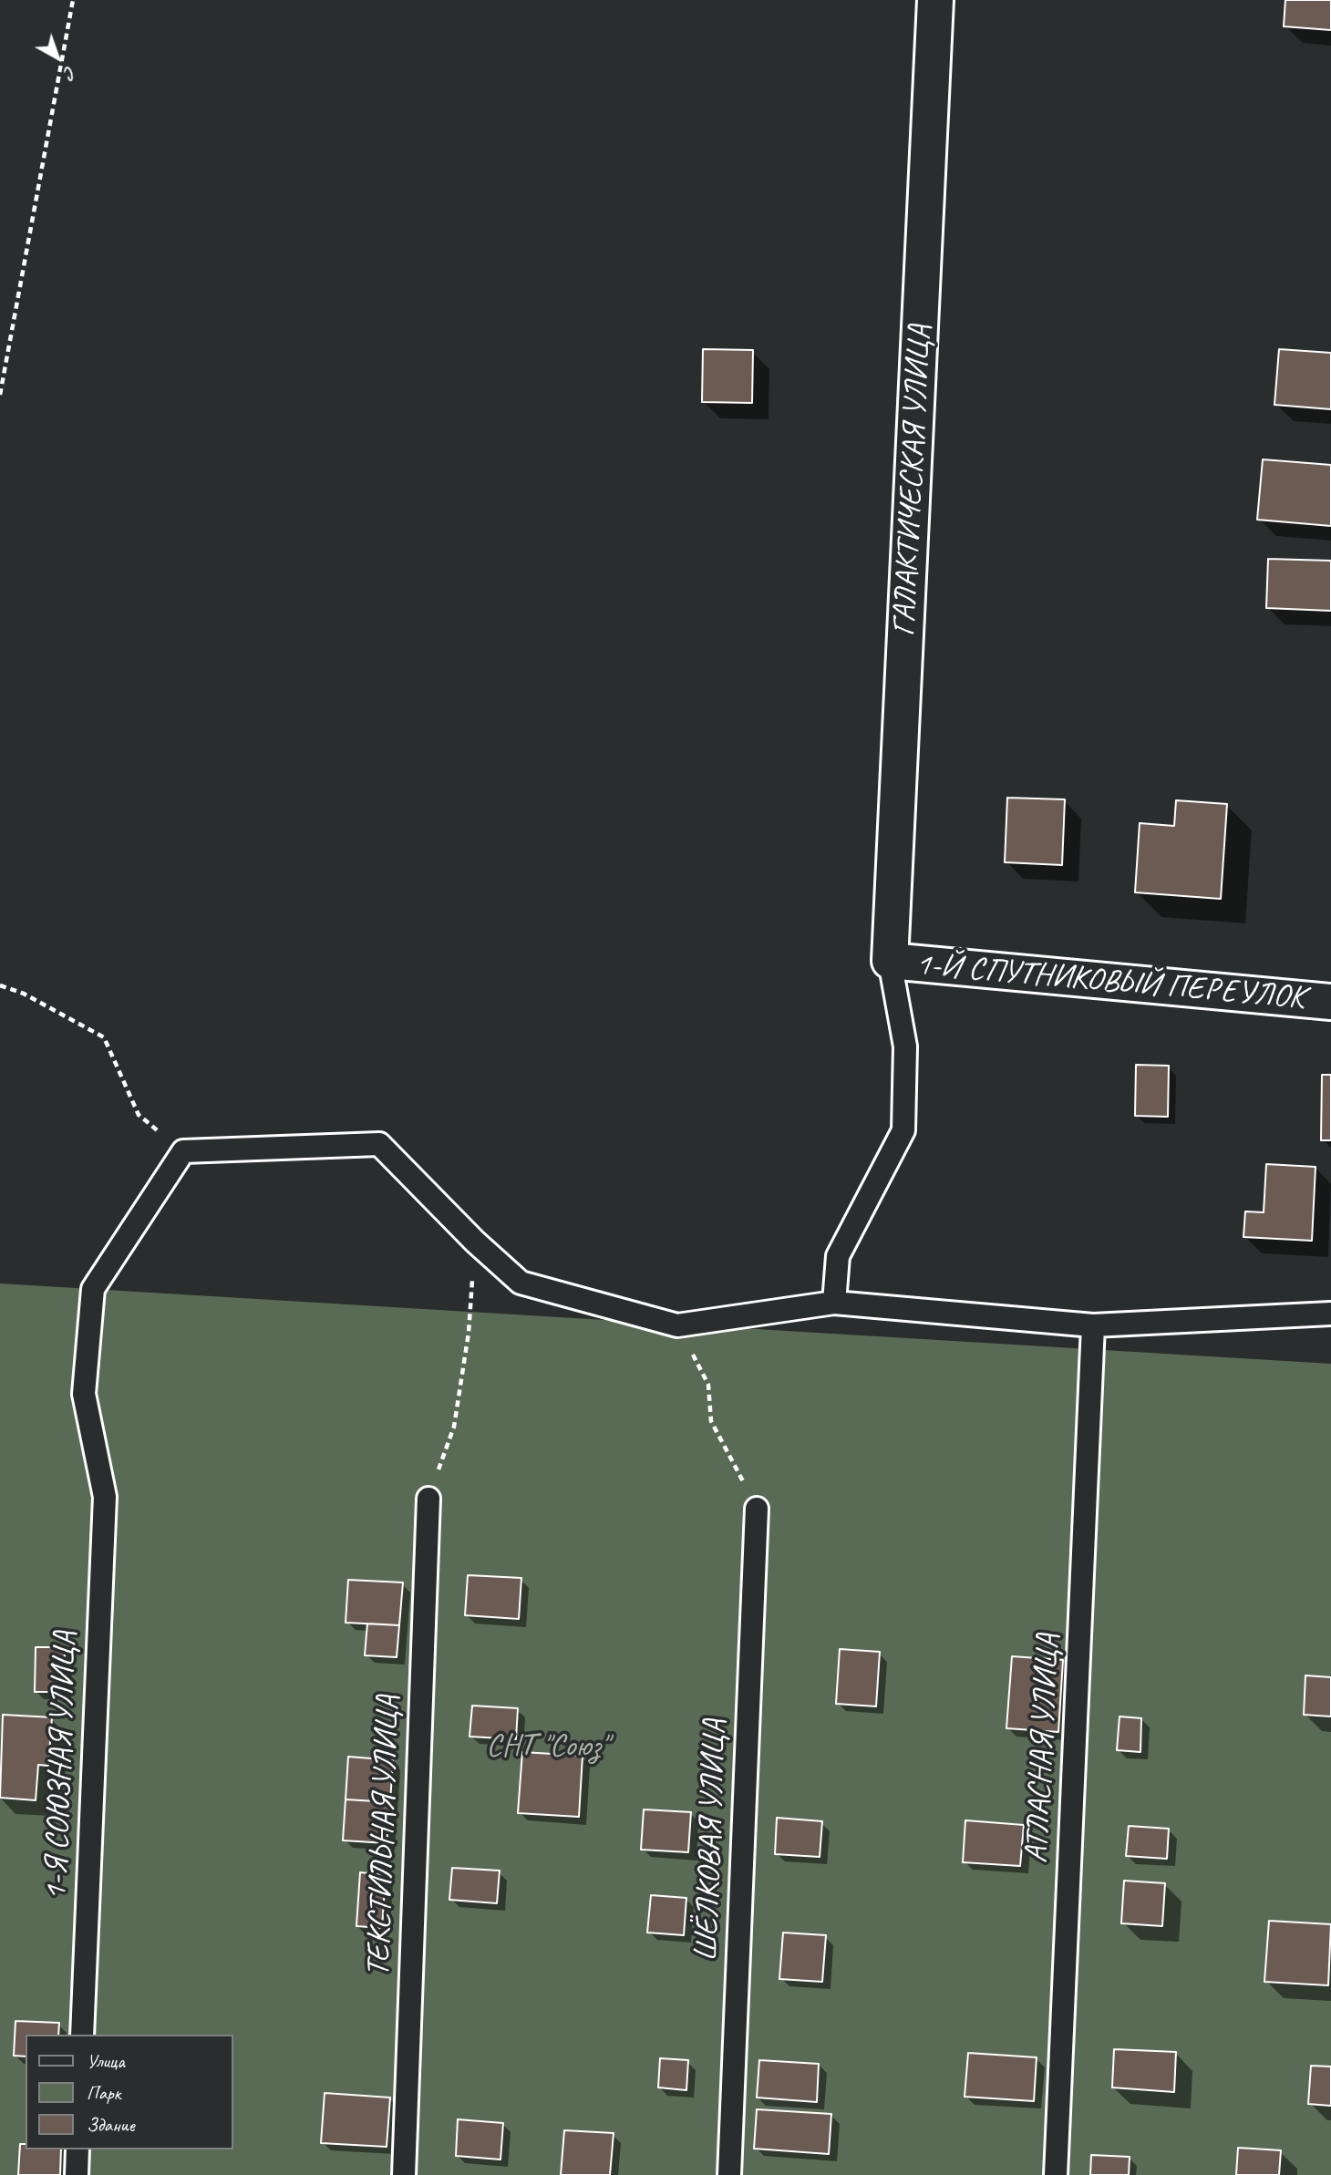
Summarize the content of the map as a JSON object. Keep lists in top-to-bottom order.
{
  "streets": {
    "street": ["ГАЛАКТИЧЕСКАЯ УЛИЦА", "1-Й СПУТНИКОВЫЙ ПЕРЕУЛОК"],
    "lane": [
      "АТЛАСНАЯ УЛИЦА",
      "1-Я СОЮЗНАЯ УЛИЦА",
      "ТЕКСТИЛЬНАЯ УЛИЦА",
      "ШЁЛКОВАЯ УЛИЦА"
    ]
  },
  "crossings": [
    ["ГАЛАКТИЧЕСКАЯ УЛИЦА", "1-Й СПУТНИКОВЫЙ ПЕРЕУЛОК"]
  ],
  "parks": ["СНТ \"Союз\""],
  "legend": ["Улица", "Парк", "Здание"],
  "north": "bottom right"
}
